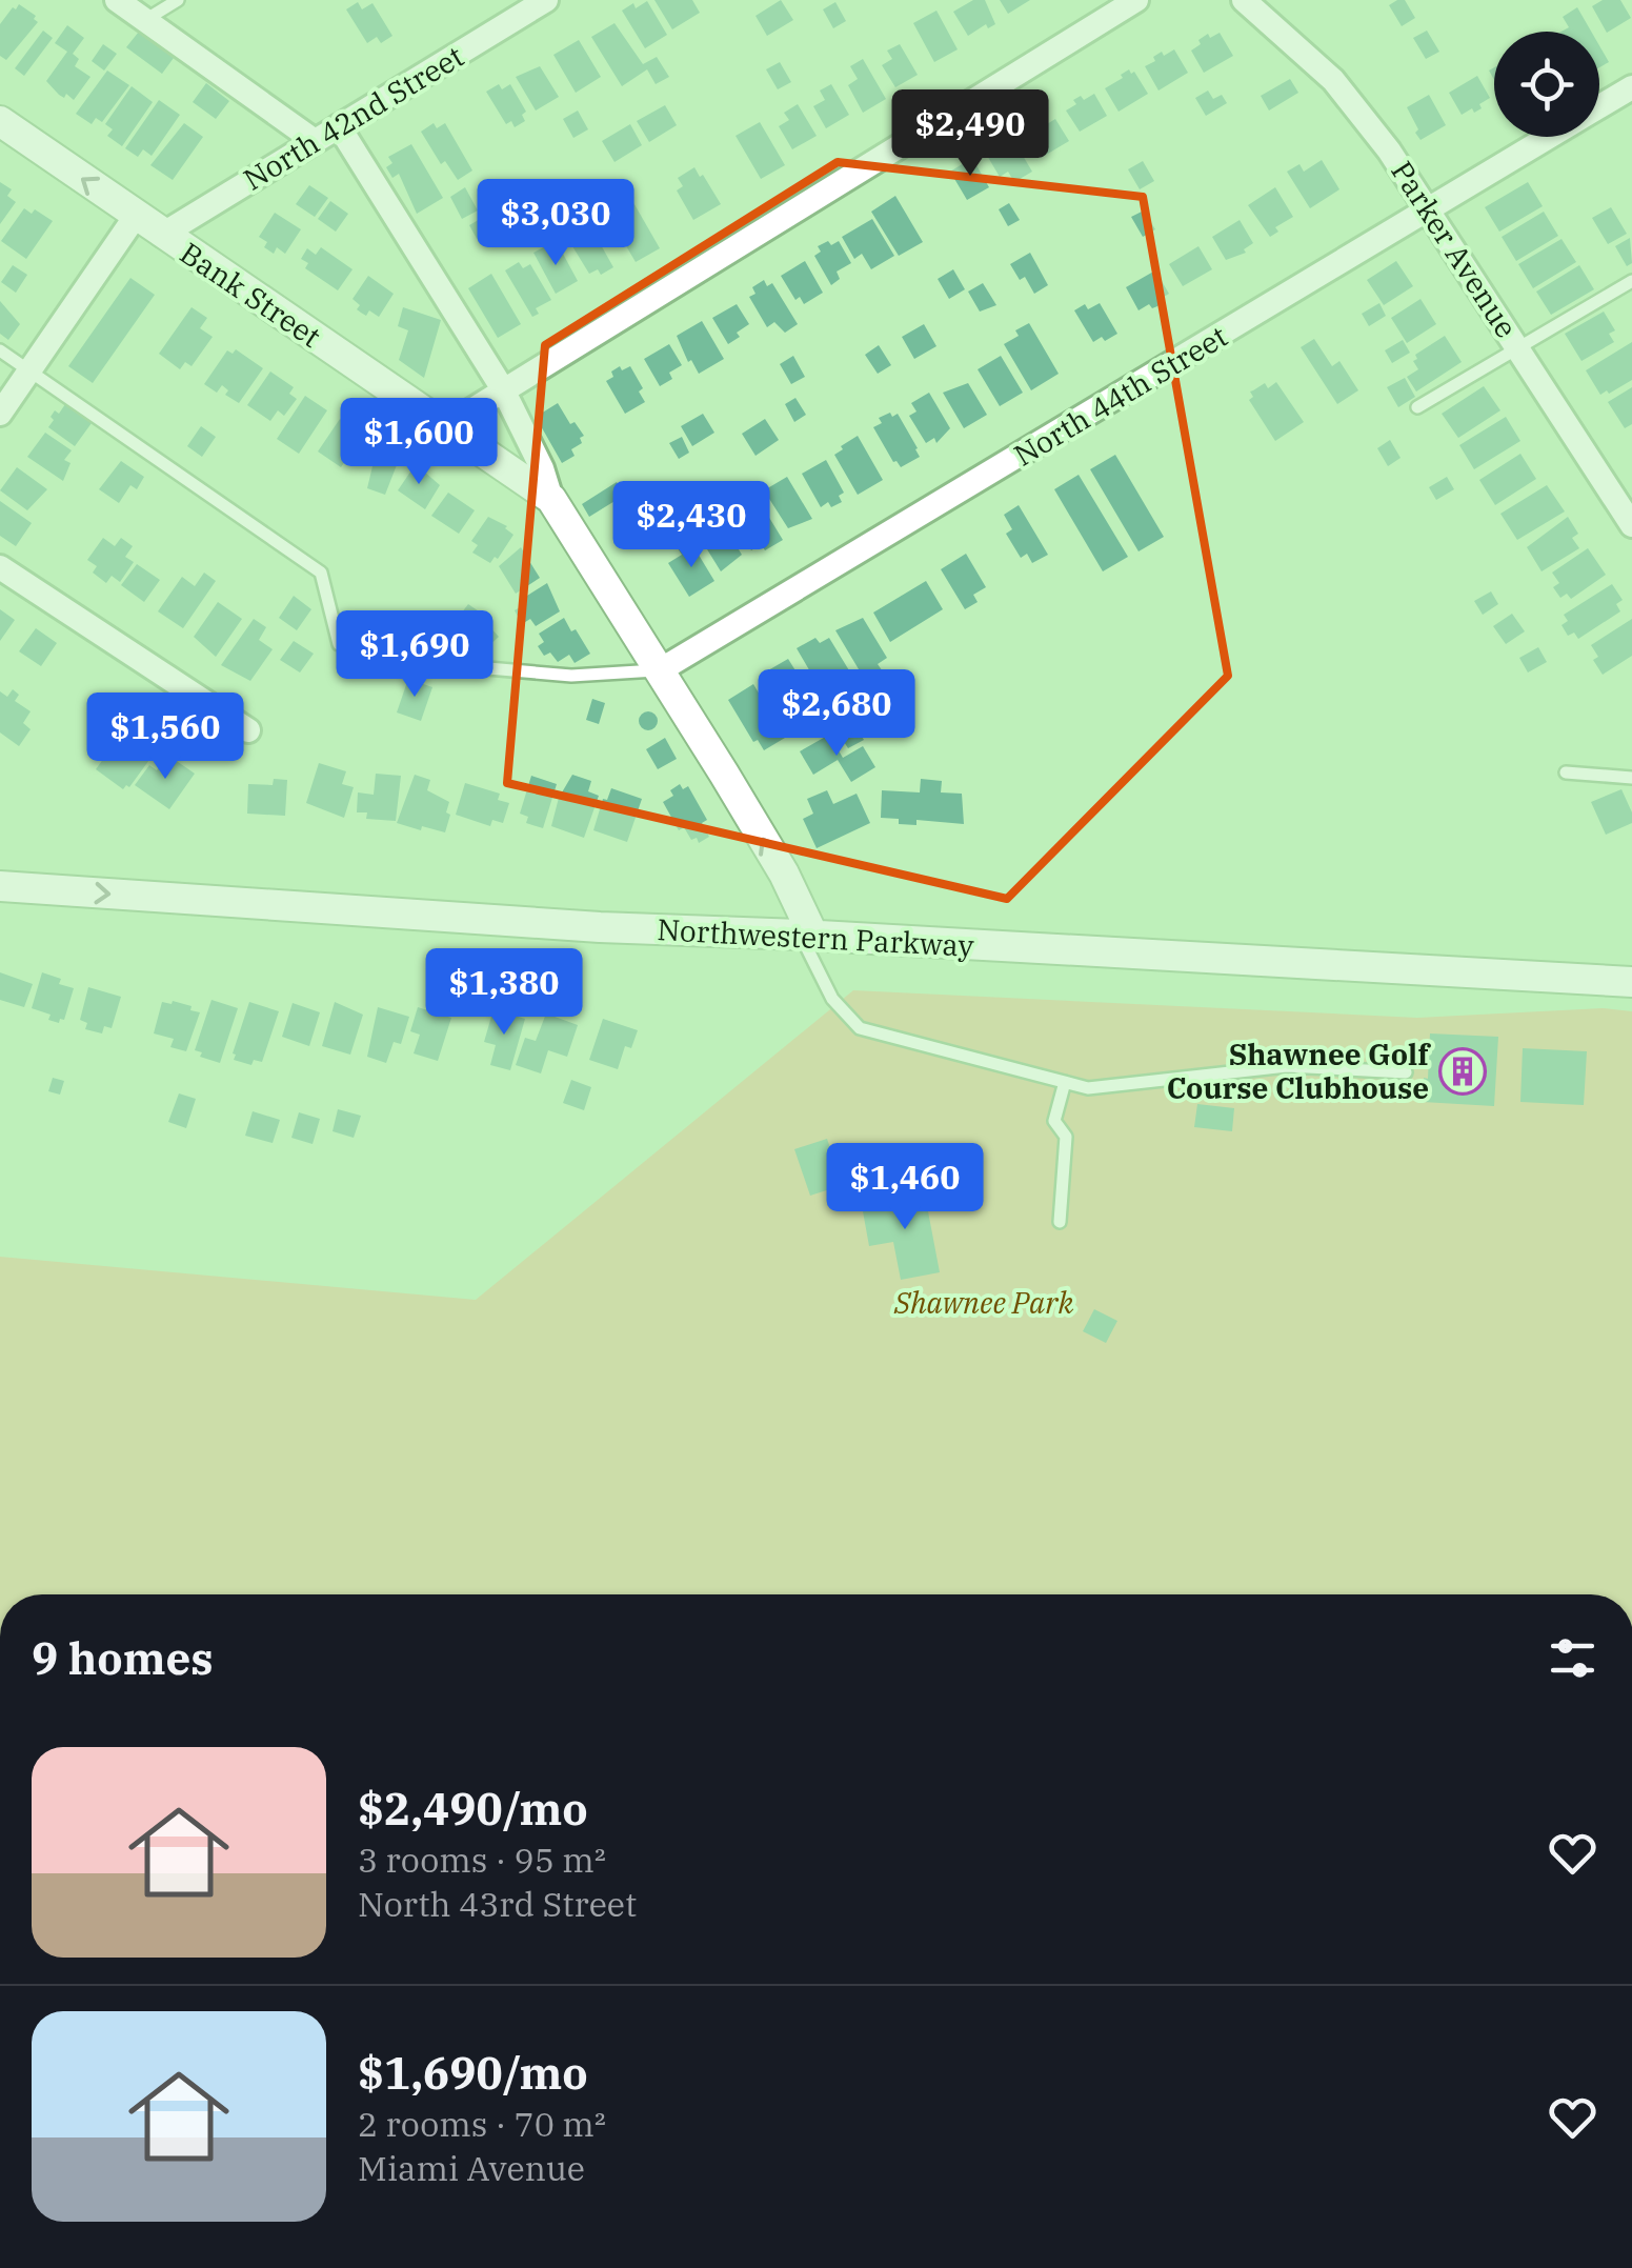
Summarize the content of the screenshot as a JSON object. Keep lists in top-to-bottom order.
{
  "streets": {
    "street": [
      "North 42nd Street",
      "Parker Avenue",
      "Bank Street",
      "North 44th Street",
      "Northwestern Parkway"
    ]
  },
  "crossings": [
    ["North 42nd Street", "Bank Street"],
    ["Parker Avenue", "North 44th Street"],
    ["Bank Street", "North 44th Street"],
    ["Bank Street", "Northwestern Parkway"]
  ],
  "one_way": ["Bank Street", "Northwestern Parkway"],
  "parks": ["Shawnee Park"],
  "places": {
    "building": ["Shawnee Golf Course Clubhouse"]
  },
  "page": {
    "price": [
      "$2,490",
      "$3,030",
      "$1,600",
      "$2,430",
      "$1,690",
      "$2,680",
      "$1,560",
      "$1,380",
      "$1,460"
    ],
    "heading": "9 homes",
    "list": [
      {
        "name": "$2,490/mo",
        "note": "3 rooms · 95 m² · North 43rd Street"
      },
      {
        "name": "$1,690/mo",
        "note": "2 rooms · 70 m² · Miami Avenue"
      }
    ]
  }
}
